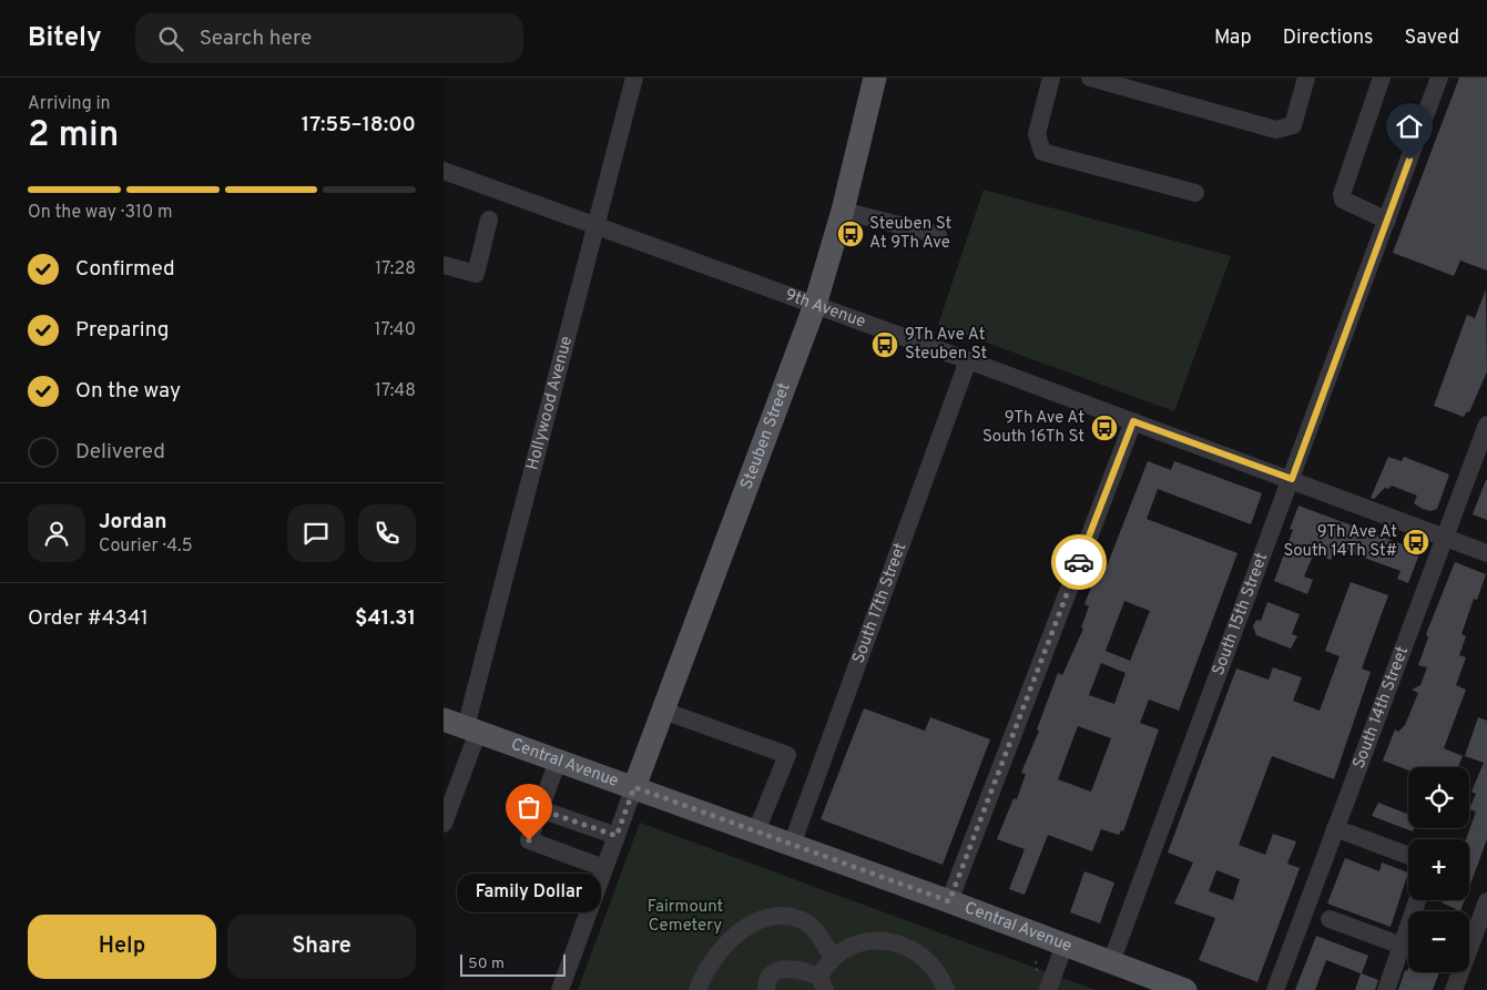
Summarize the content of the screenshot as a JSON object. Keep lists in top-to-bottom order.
{
  "streets": {
    "main road": ["Steuben Street", "Central Avenue"],
    "street": [
      "9th Avenue",
      "Hollywood Avenue",
      "South 17th Street",
      "South 15th Street",
      "South 14th Street"
    ]
  },
  "crossings": [
    ["9th Avenue", "Hollywood Avenue"],
    ["9th Avenue", "Steuben Street"],
    ["9th Avenue", "South 17th Street"],
    ["9th Avenue", "South 15th Street"],
    ["9th Avenue", "South 14th Street"],
    ["Hollywood Avenue", "Central Avenue"],
    ["Steuben Street", "Central Avenue"],
    ["South 17th Street", "Central Avenue"],
    ["South 15th Street", "Central Avenue"]
  ],
  "parks": ["Fairmount Cemetery"],
  "places": {
    "bus stop": [
      "Steuben St At 9Th Ave",
      "9Th Ave At Steuben St",
      "9Th Ave At South 16Th St",
      "9Th Ave At South 14Th St#"
    ],
    "other": ["Family Dollar"]
  },
  "scale_bar": "50 m",
  "page": {
    "header": "Bitely",
    "search": "Search here",
    "nav": ["Map", "Directions", "Saved"],
    "heading": ["2 min", "Arriving in", "17:55–18:00"],
    "panel": [
      "Jordan",
      "Courier · 4.5",
      "Order #4341",
      "$41.31"
    ],
    "bar": "On the way · 310 m",
    "list": [
      ["Confirmed", "17:28"],
      ["Preparing", "17:40"],
      ["On the way", "17:48"],
      "Delivered"
    ],
    "map_buttons": ["+", "−"],
    "bubble": "Family Dollar",
    "buttons": ["Help", "Share"],
    "scale": "50 m"
  }
}
